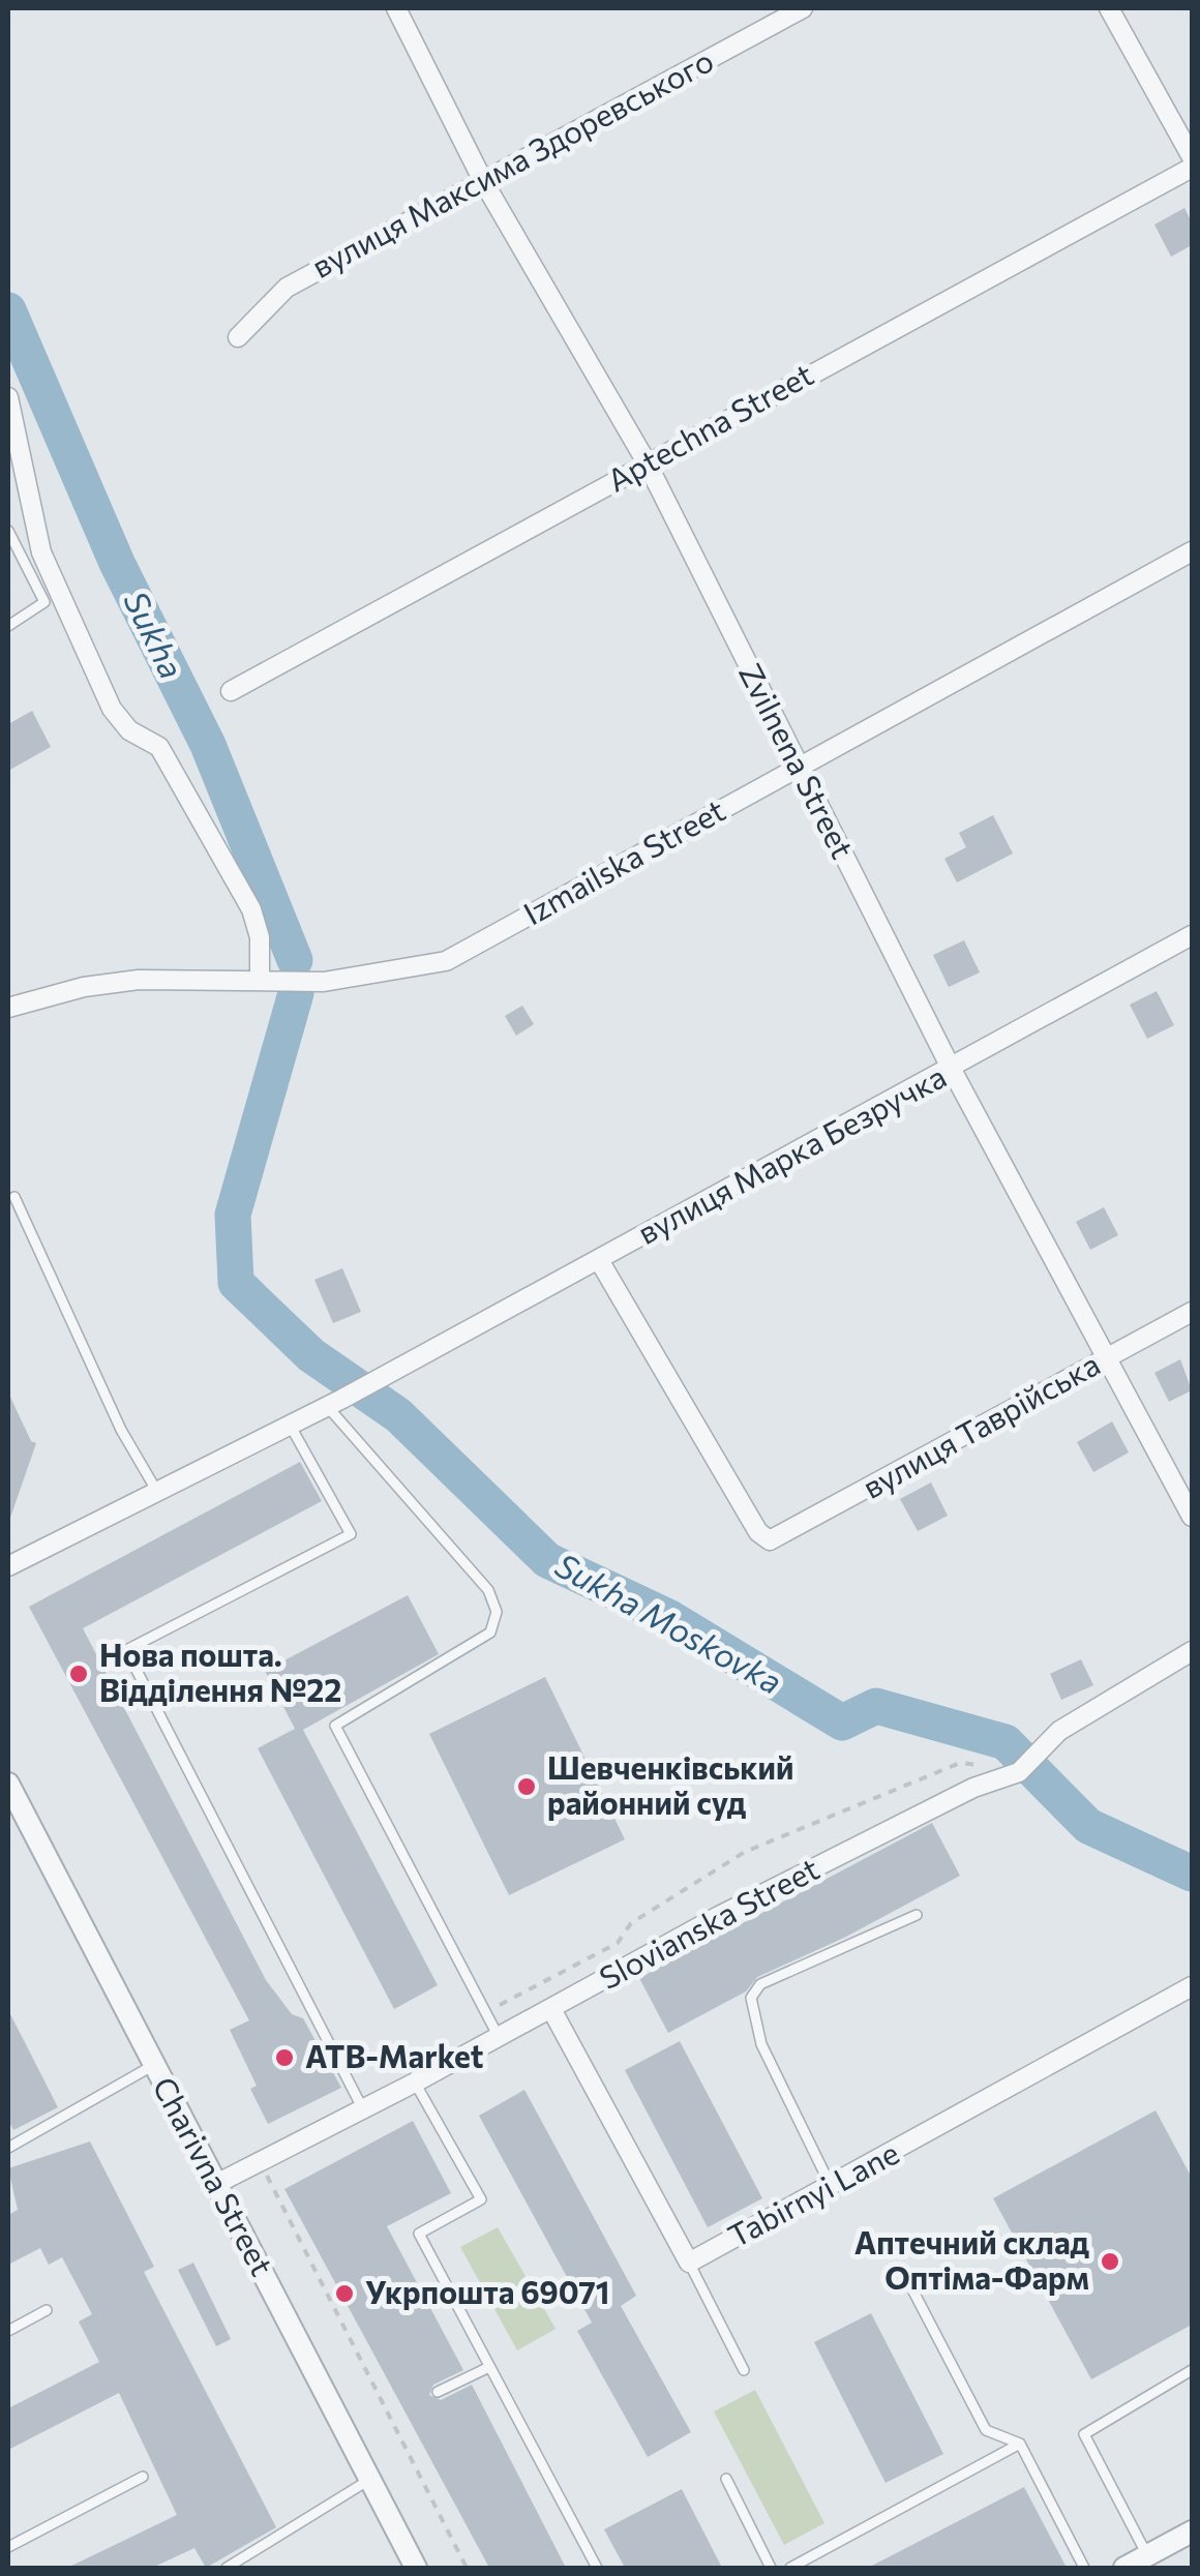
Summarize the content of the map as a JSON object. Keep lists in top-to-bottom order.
{
  "streets": {
    "street": [
      "вулиця Максима Здоревського",
      "Aptechna Street",
      "Zvilnena Street",
      "Izmailska Street",
      "вулиця Марка Безручка",
      "вулиця Таврійська",
      "Slovianska Street",
      "Charivna Street",
      "Tabirnyi Lane"
    ]
  },
  "crossings": [
    ["вулиця Максима Здоревського", "Zvilnena Street"],
    ["Aptechna Street", "Zvilnena Street"],
    ["Zvilnena Street", "Izmailska Street"],
    ["Zvilnena Street", "вулиця Марка Безручка"],
    ["Zvilnena Street", "вулиця Таврійська"],
    ["вулиця Марка Безручка", "вулиця Таврійська"],
    ["Slovianska Street", "Charivna Street"]
  ],
  "water": ["Sukha", "Sukha Moskovka"],
  "places": [
    "Нова пошта. Відділення №22",
    "Шевченківський районний суд",
    "ATB-Market",
    "Аптечний склад Оптіма-Фарм",
    "Укрпошта 69071"
  ]
}
